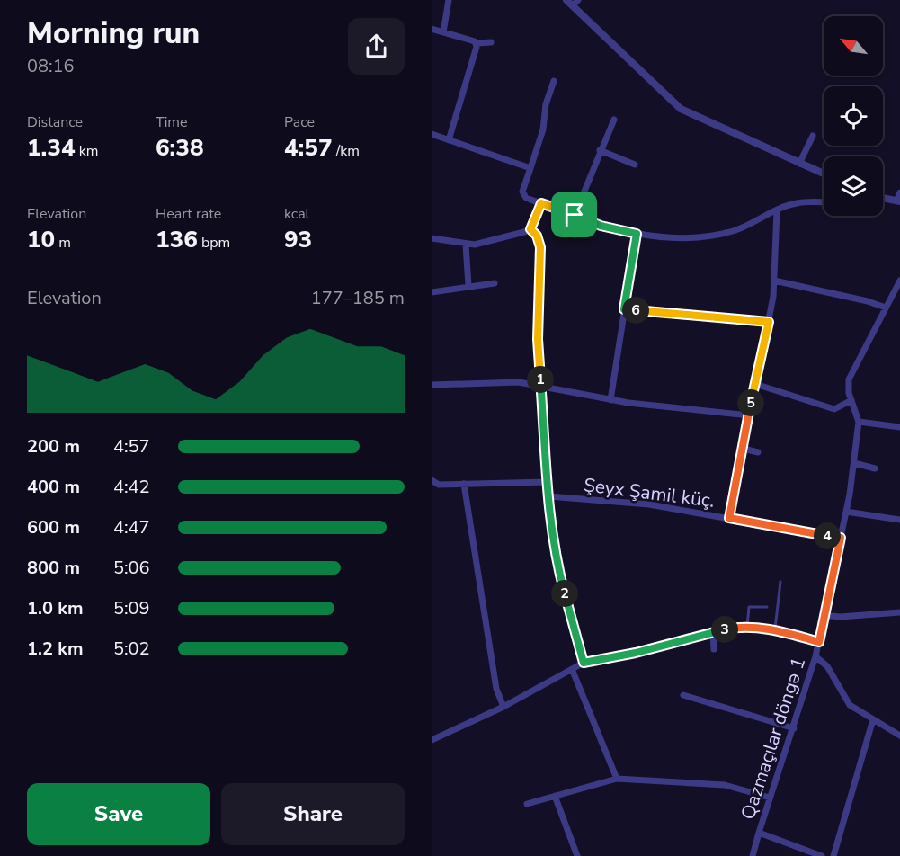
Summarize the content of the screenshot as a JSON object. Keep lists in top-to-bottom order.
{
  "streets": {
    "street": ["Şeyx Şamil küç.", "Qazmaçılar döngə 1"]
  },
  "crossings": [
    ["Şeyx Şamil küç.", "Qazmaçılar döngə 1"]
  ],
  "north": "top left",
  "page": {
    "heading": ["Morning run", "08:16"],
    "stats": [
      ["Distance", "1.34 km"],
      ["Time", "6:38"],
      ["Pace", "4:57 /km"],
      ["Elevation", "10 m"],
      ["Heart rate", "136 bpm"],
      ["kcal", "93"]
    ],
    "chart": ["Elevation", "177–185 m"],
    "pins": [
      "6",
      "1",
      "5",
      "4",
      "2",
      "3"
    ],
    "list": [
      {
        "name": "200 m",
        "note": "4:57"
      },
      {
        "name": "400 m",
        "note": "4:42"
      },
      {
        "name": "600 m",
        "note": "4:47"
      },
      {
        "name": "800 m",
        "note": "5:06"
      },
      {
        "name": "1.0 km",
        "note": "5:09"
      },
      {
        "name": "1.2 km",
        "note": "5:02"
      }
    ],
    "buttons": ["Save", "Share"]
  }
}
